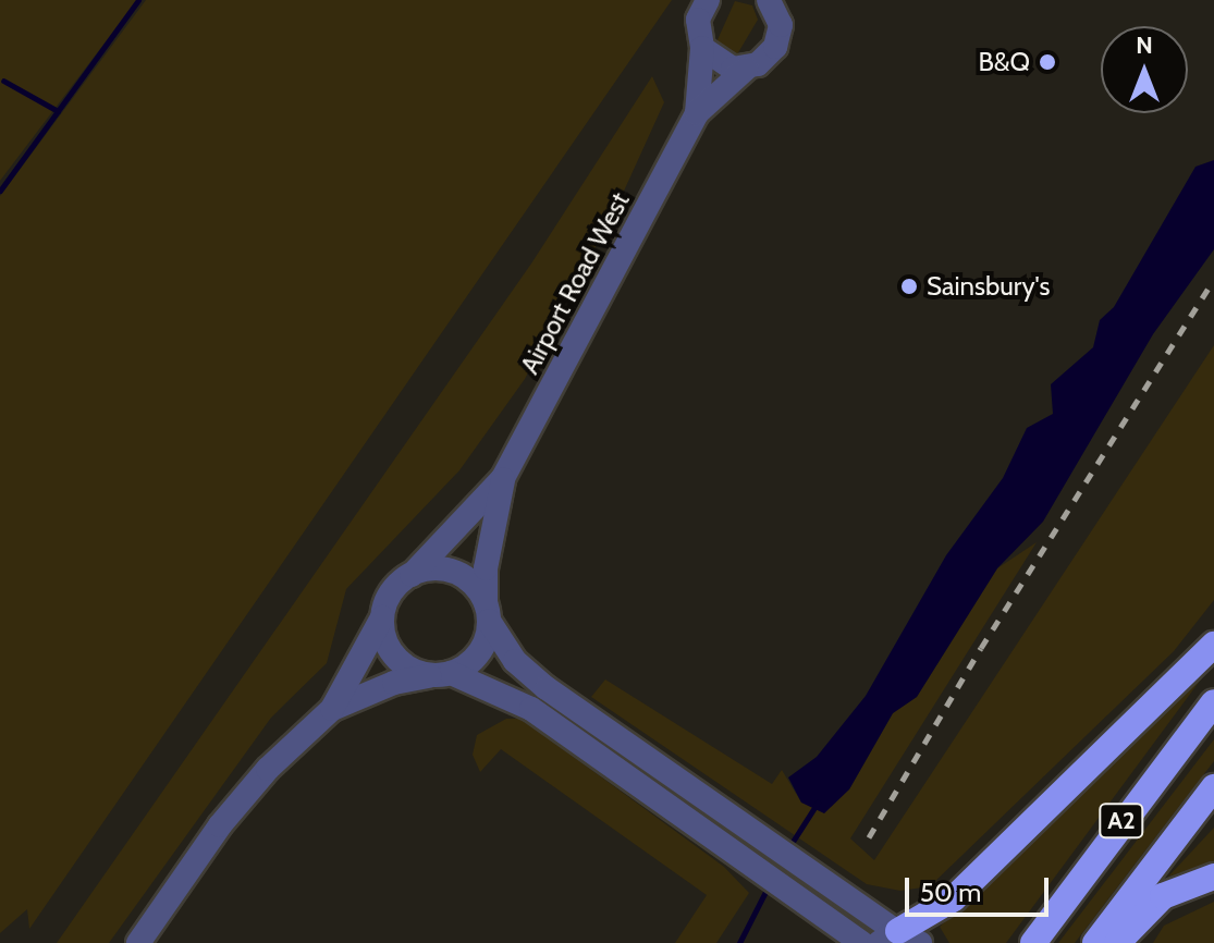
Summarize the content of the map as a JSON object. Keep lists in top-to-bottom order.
{
  "streets": {
    "highway": ["A2"],
    "street": ["Airport Road West"]
  },
  "places": ["B&Q", "Sainsbury's"],
  "scale_bar": "50 m",
  "north": "top"
}
